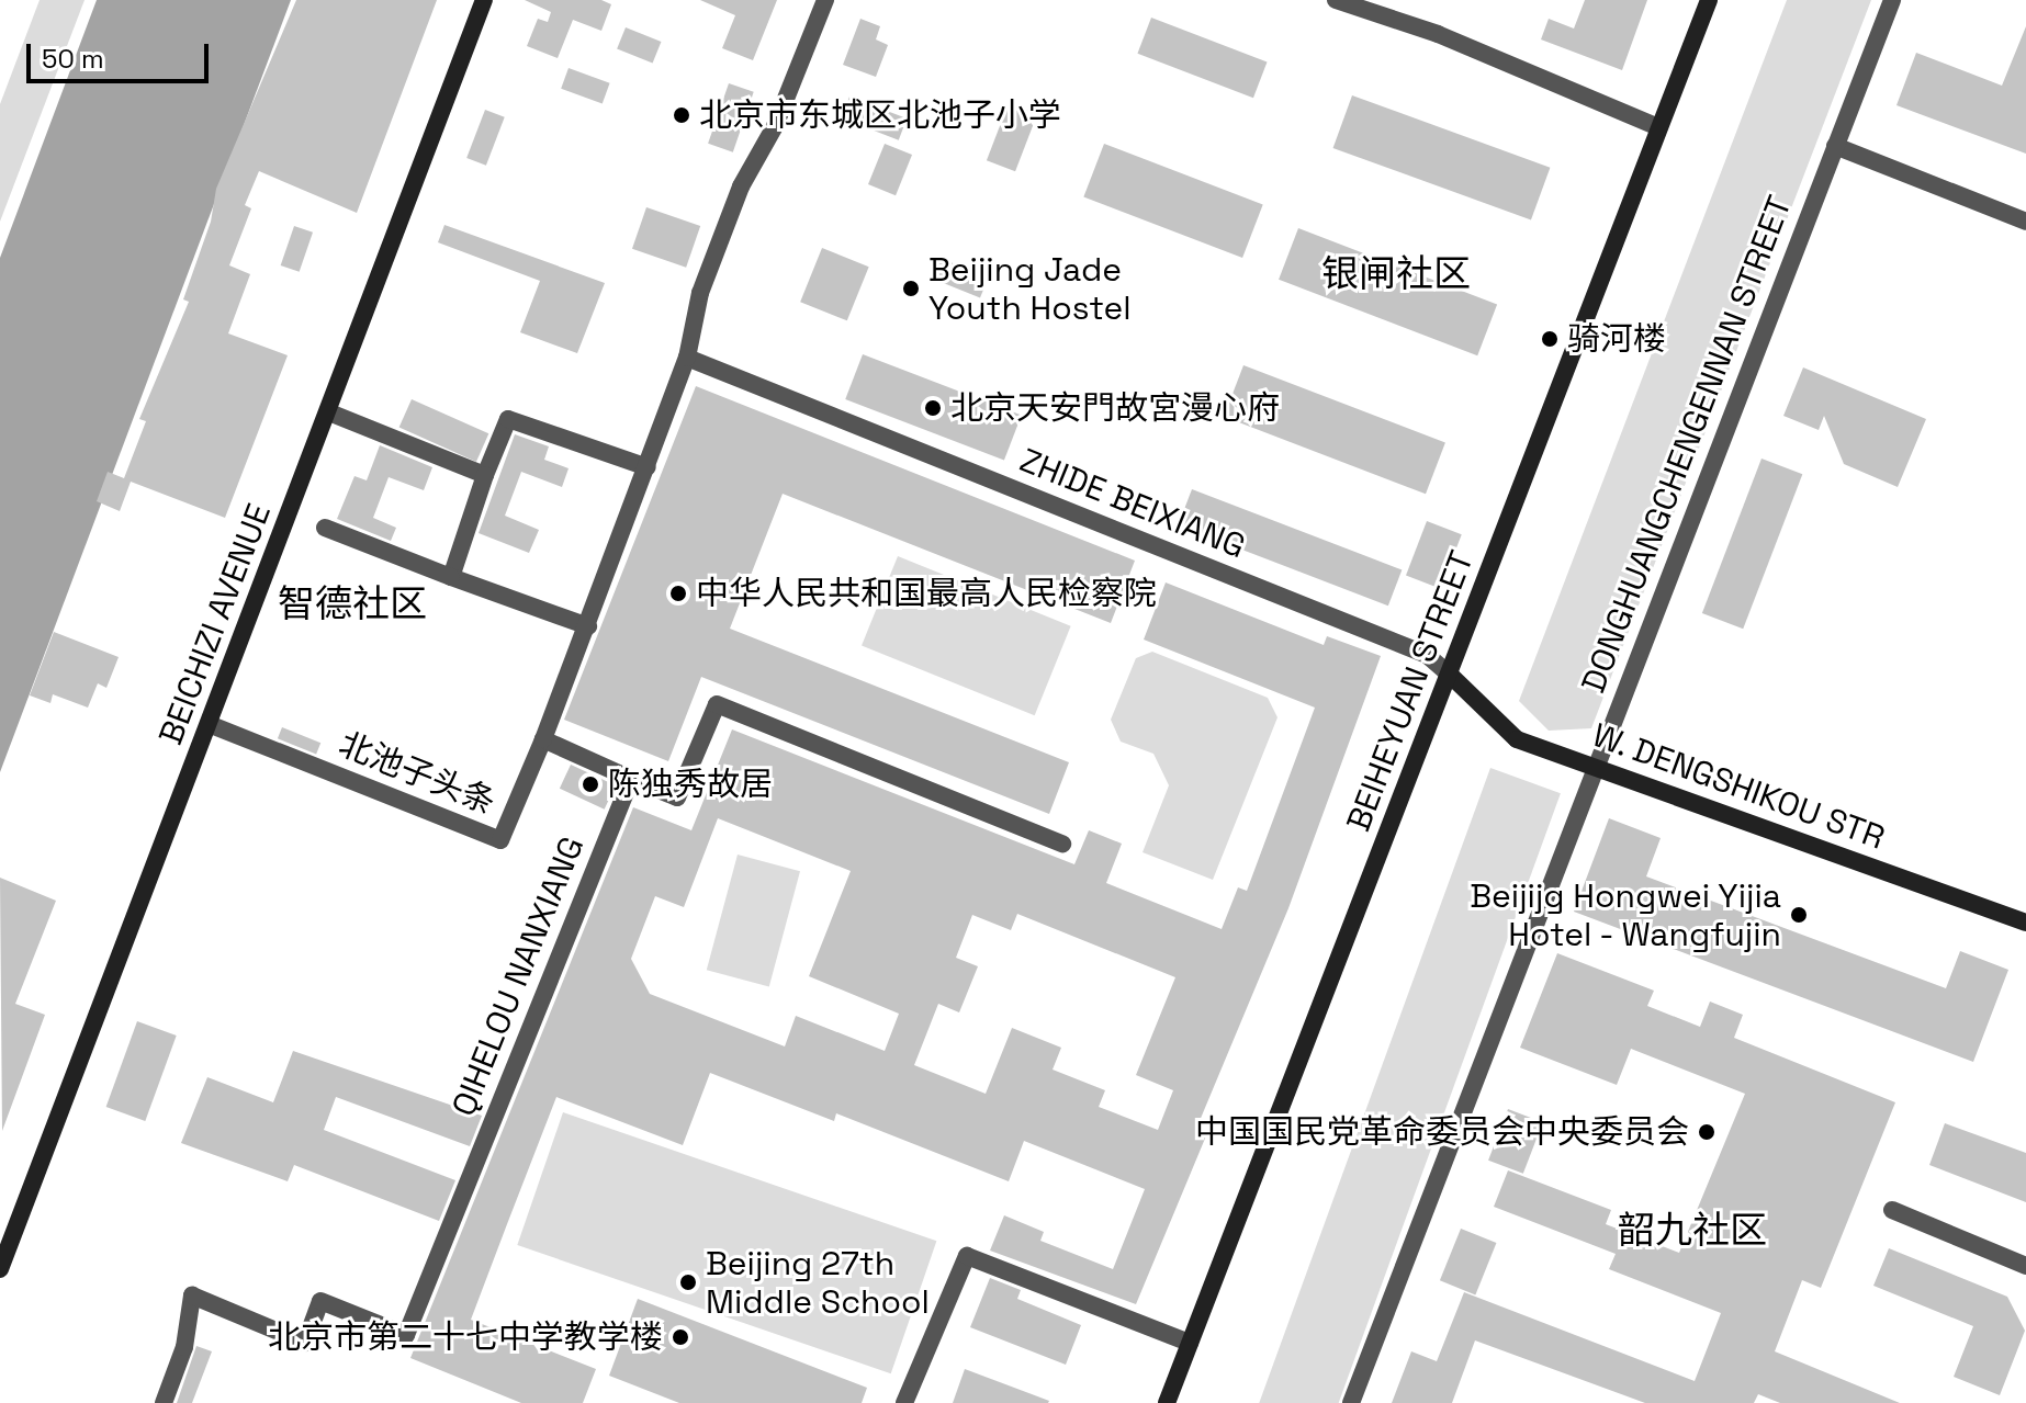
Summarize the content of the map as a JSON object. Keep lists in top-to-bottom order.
{
  "streets": {
    "street": [
      "DONGHUANGCHENGENNAN STREET",
      "ZHIDE BEIXIANG",
      "BEICHIZI AVENUE",
      "BEIHEYUAN STREET",
      "北池子头条",
      "W. DENGSHIKOU STR",
      "QIHELOU NANXIANG"
    ]
  },
  "crossings": [
    ["DONGHUANGCHENGENNAN STREET", "W. DENGSHIKOU STR"],
    ["ZHIDE BEIXIANG", "BEIHEYUAN STREET"],
    ["ZHIDE BEIXIANG", "W. DENGSHIKOU STR"],
    ["BEICHIZI AVENUE", "北池子头条"],
    ["BEIHEYUAN STREET", "W. DENGSHIKOU STR"]
  ],
  "districts": ["银闸社区", "智德社区", "韶九社区"],
  "places": [
    "北京市东城区北池子小学",
    "Beijing Jade Youth Hostel",
    "骑河楼",
    "北京天安門故宮漫心府",
    "中华人民共和国最高人民检察院",
    "陈独秀故居",
    "Beijijg Hongwei Yijia Hotel - Wangfujin",
    "中国国民党革命委员会中央委员会",
    "Beijing 27th Middle School",
    "北京市第二十七中学教学楼"
  ],
  "scale_bar": "50 m"
}
